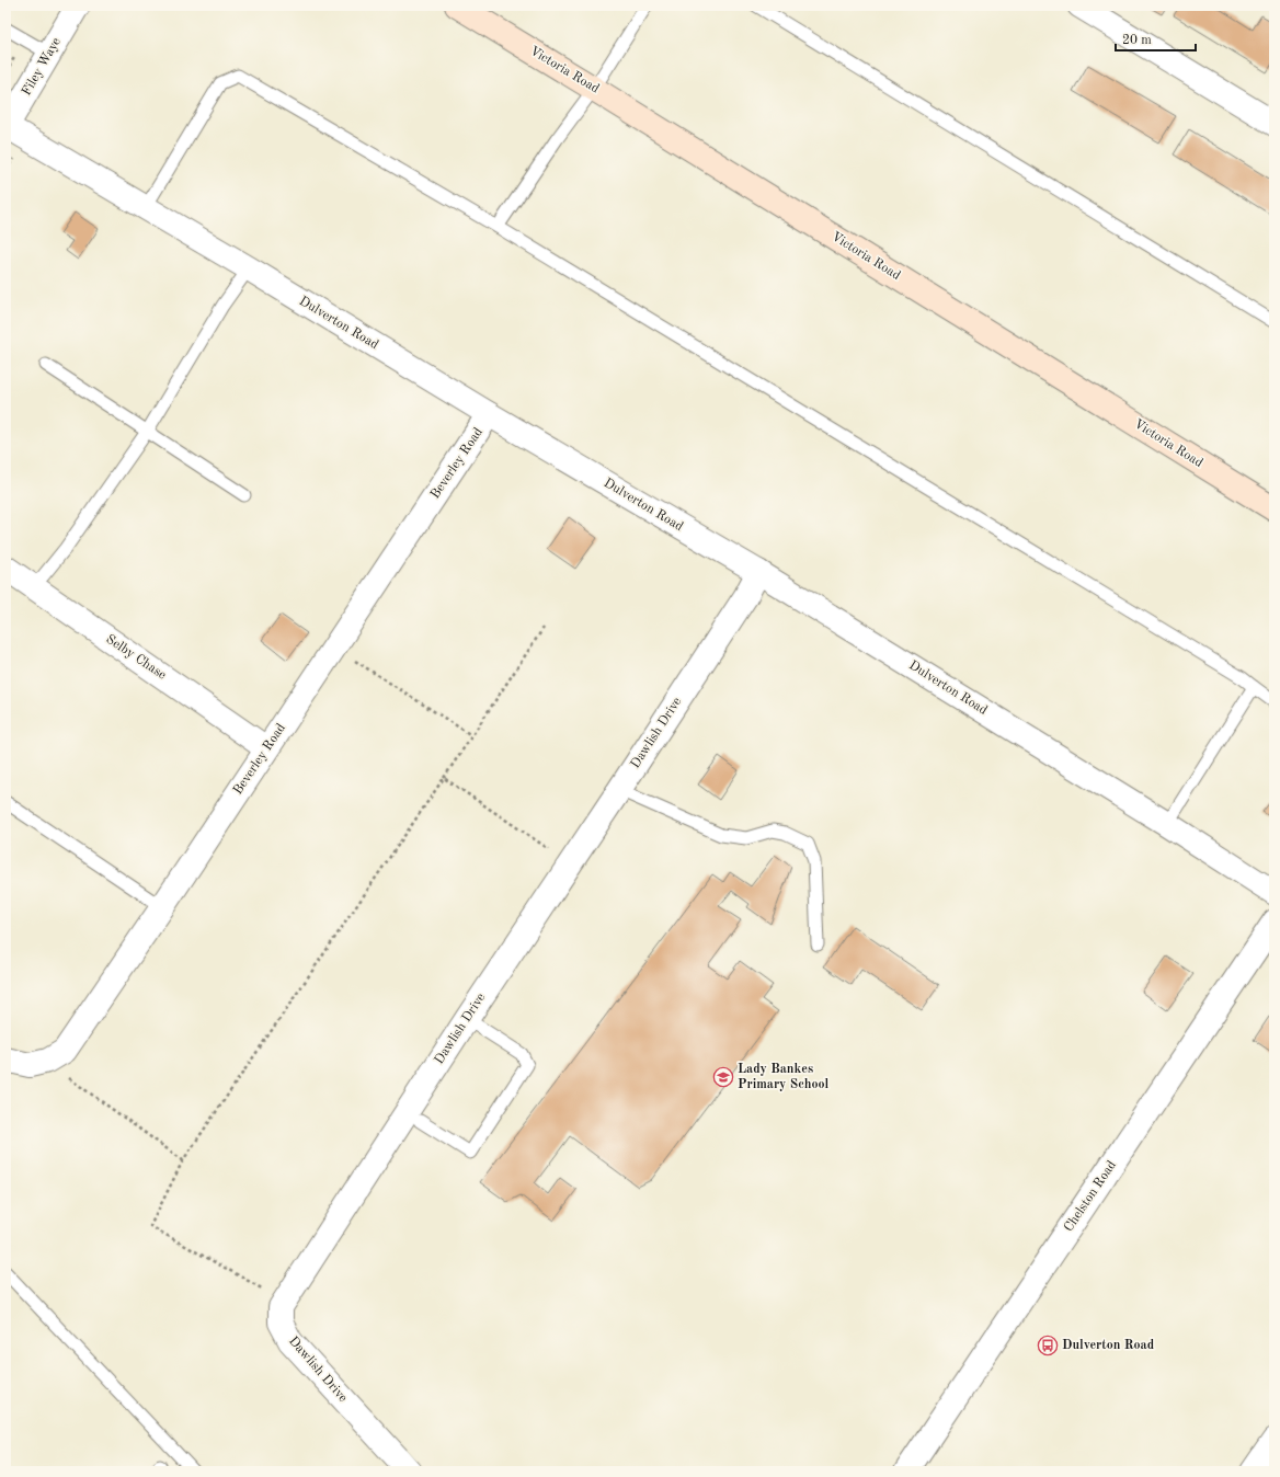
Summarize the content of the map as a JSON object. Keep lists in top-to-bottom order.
{
  "streets": {
    "street": [
      "Filey Waye",
      "Victoria Road",
      "Dulverton Road",
      "Beverley Road",
      "Selby Chase",
      "Dawlish Drive",
      "Chelston Road"
    ]
  },
  "crossings": [
    ["Filey Waye", "Dulverton Road"],
    ["Dulverton Road", "Beverley Road"],
    ["Dulverton Road", "Dawlish Drive"],
    ["Beverley Road", "Selby Chase"]
  ],
  "places": {
    "school or university": ["Lady Bankes Primary School"],
    "bus stop": ["Dulverton Road"]
  },
  "scale_bar": "20 m"
}
